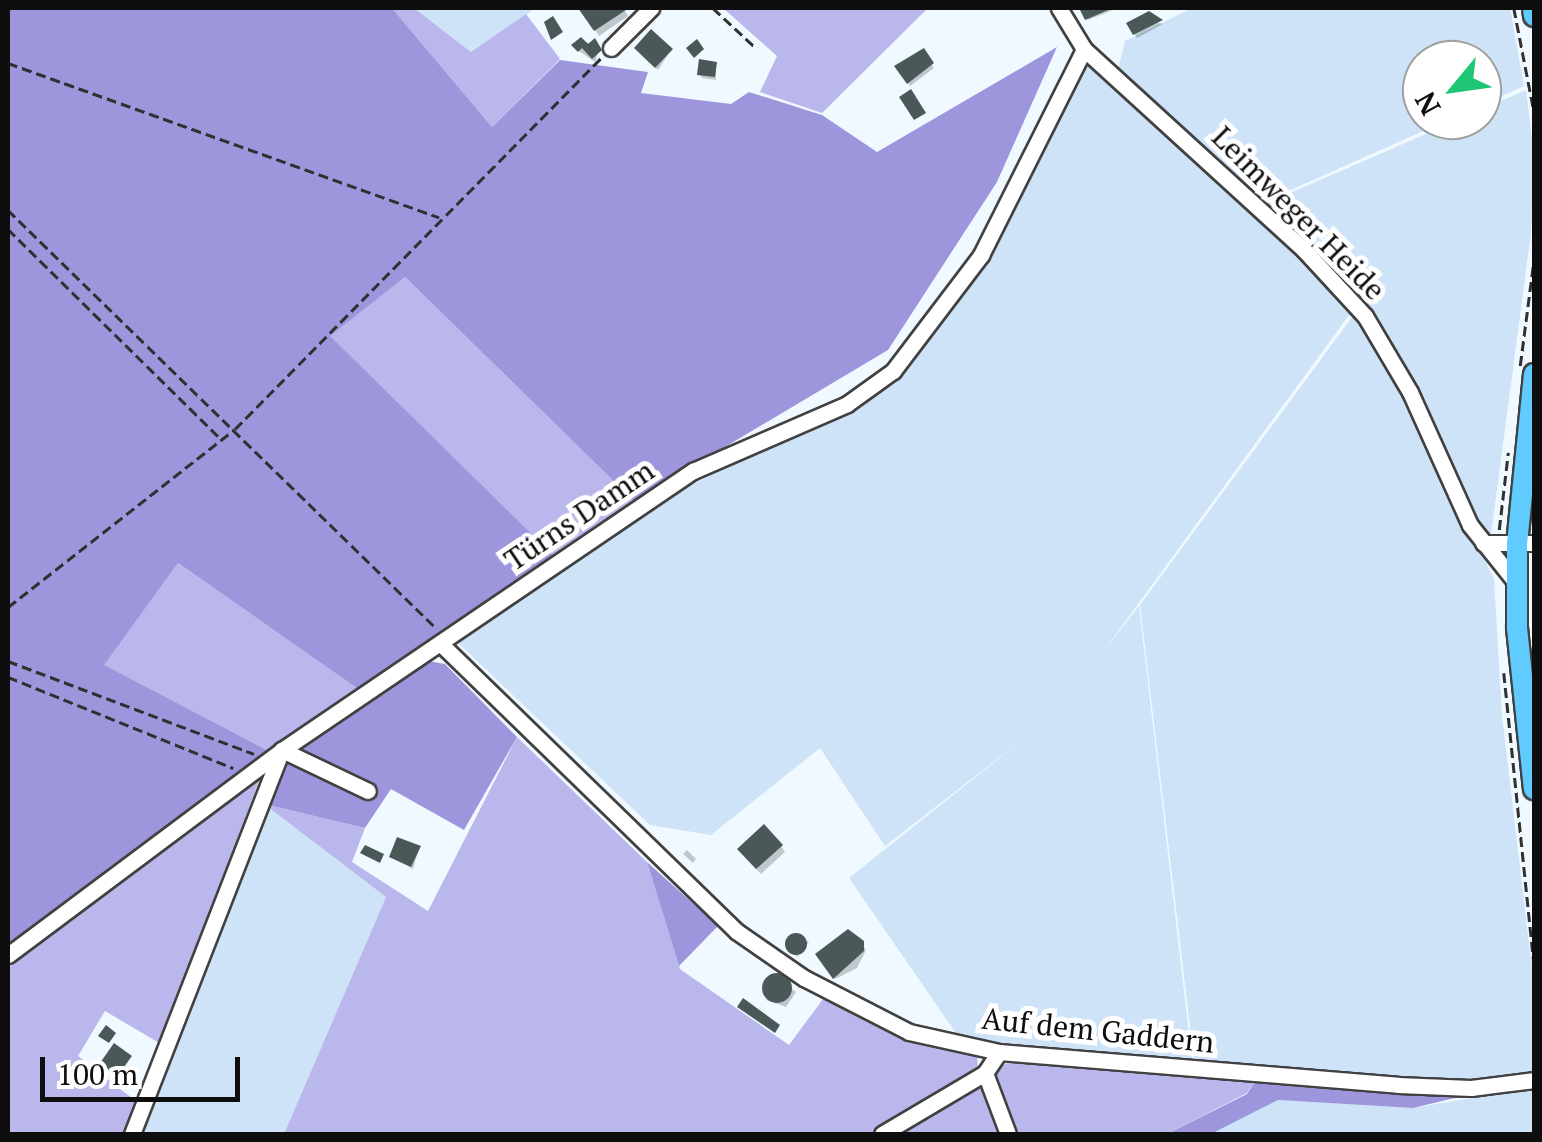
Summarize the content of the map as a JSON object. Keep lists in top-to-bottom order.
{
  "streets": {
    "street": ["Leimweger Heide", "Türns Damm", "Auf dem Gaddern"]
  },
  "crossings": [
    ["Leimweger Heide", "Türns Damm"],
    ["Türns Damm", "Auf dem Gaddern"]
  ],
  "scale_bar": "100 m",
  "north": "bottom left"
}
